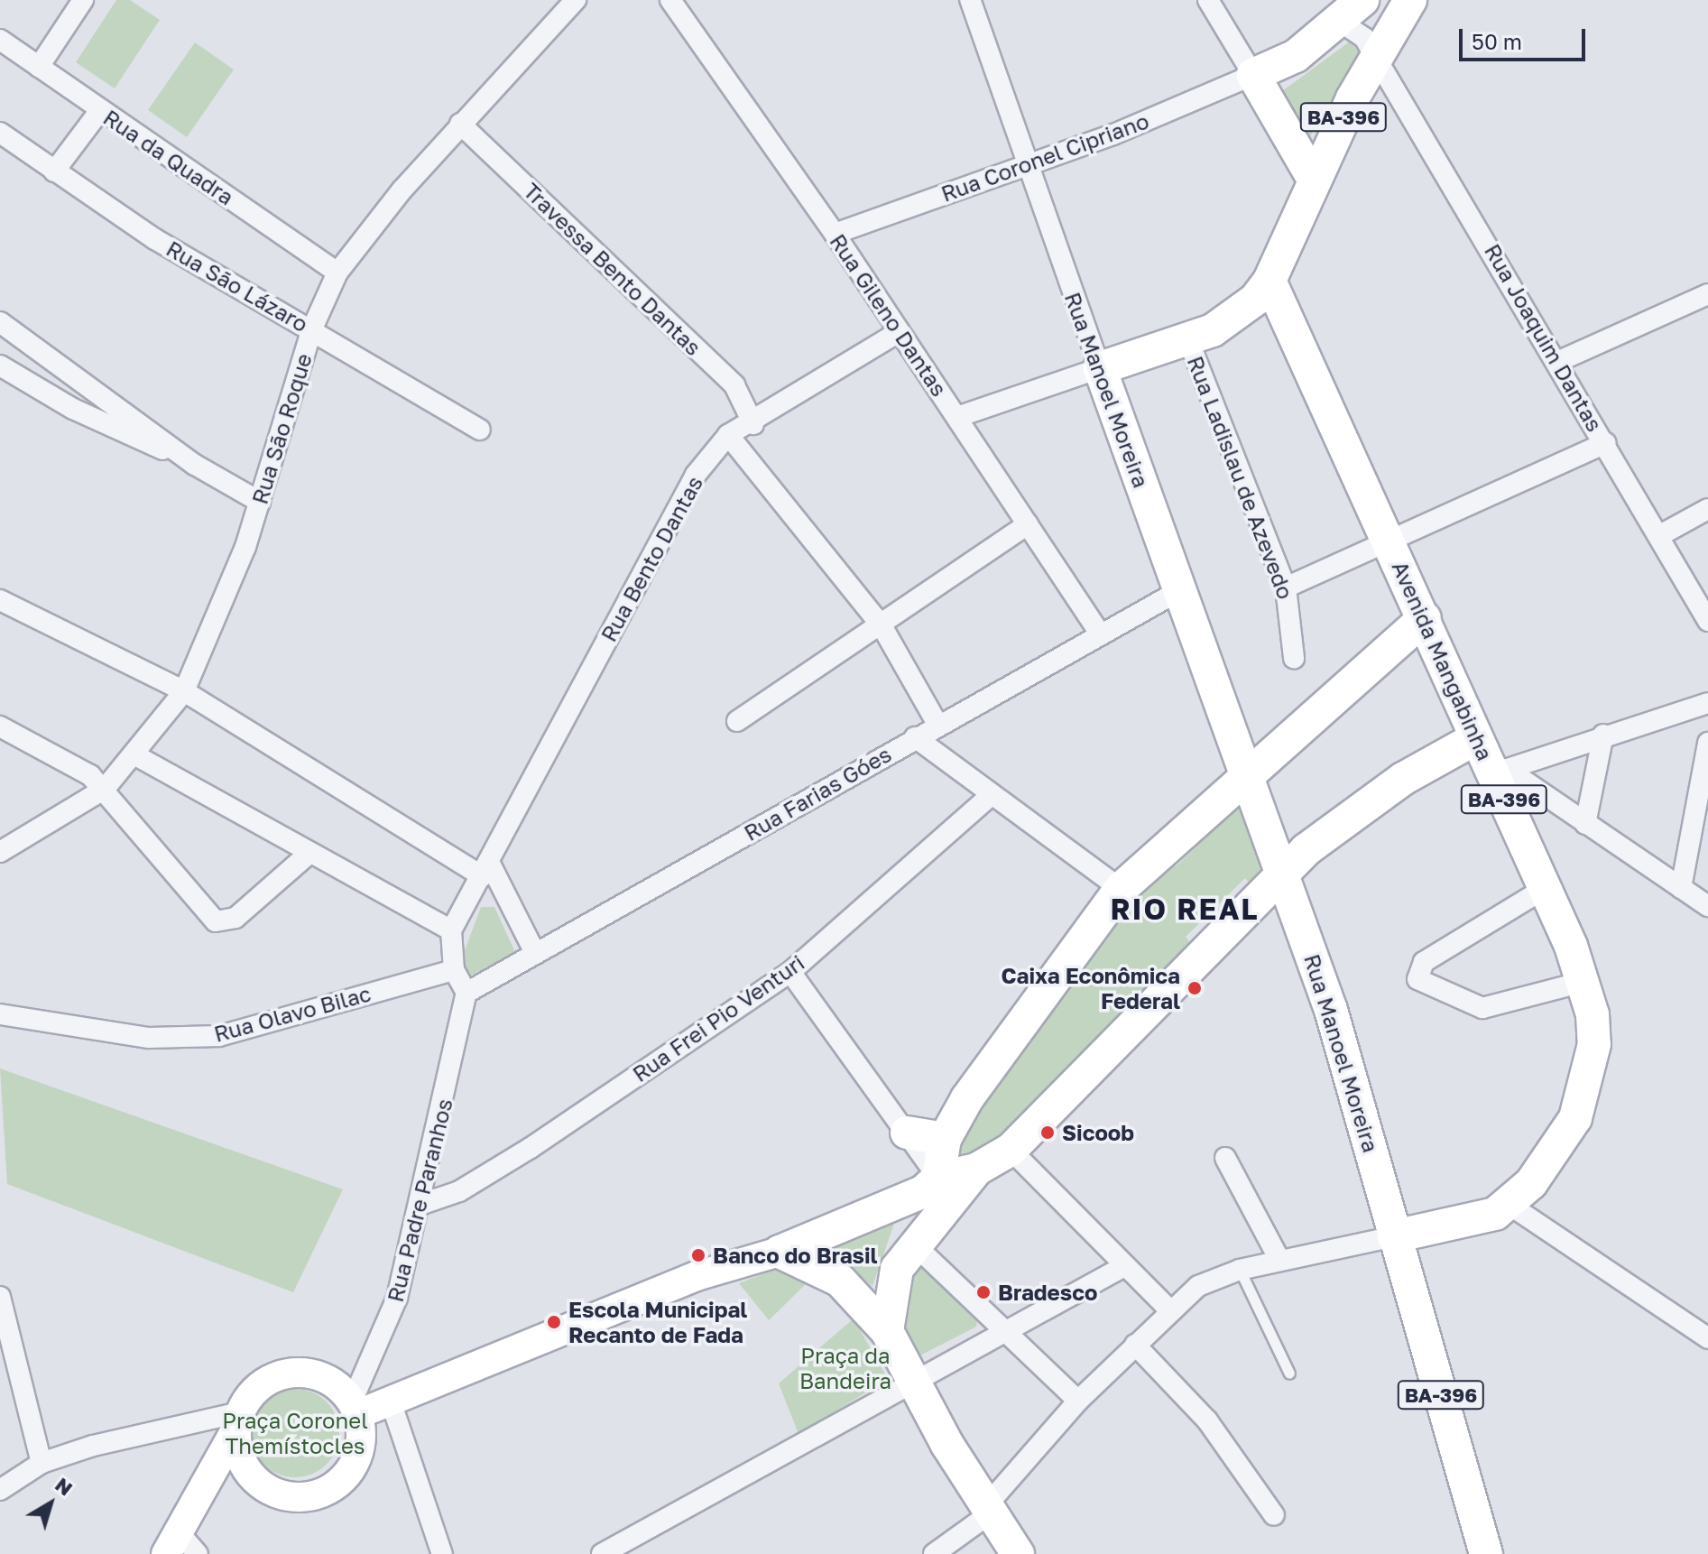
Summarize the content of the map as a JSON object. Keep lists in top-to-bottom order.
{
  "streets": {
    "main road": ["BA-396", "Rua Manoel Moreira", "Avenida Mangabinha"],
    "street": [
      "Rua da Quadra",
      "Rua Coronel Cipriano",
      "Travessa Bento Dantas",
      "Rua São Lázaro",
      "Rua Gileno Dantas",
      "Rua Joaquim Dantas",
      "Rua São Roque",
      "Rua Ladislau de Azevedo",
      "Rua Bento Dantas",
      "Rua Farias Góes",
      "Rua Olavo Bilac",
      "Rua Frei Pio Venturi",
      "Rua Padre Paranhos"
    ]
  },
  "crossings": [
    ["BA-396", "Rua Joaquim Dantas"],
    ["BA-396", "Rua Manoel Moreira"],
    ["BA-396", "Rua Ladislau de Azevedo"],
    ["BA-396", "Avenida Mangabinha"],
    ["Rua da Quadra", "Rua São Roque"],
    ["Rua Coronel Cipriano", "Rua Gileno Dantas"],
    ["Rua Coronel Cipriano", "Rua Manoel Moreira"],
    ["Travessa Bento Dantas", "Rua São Roque"],
    ["Travessa Bento Dantas", "Rua Bento Dantas"],
    ["Rua São Lázaro", "Rua São Roque"],
    ["Rua Gileno Dantas", "Rua Bento Dantas"],
    ["Rua Gileno Dantas", "Rua Farias Góes"],
    ["Rua Manoel Moreira", "Avenida Mangabinha"],
    ["Rua Manoel Moreira", "Rua Farias Góes"],
    ["Rua Farias Góes", "Rua Padre Paranhos"],
    ["Rua Frei Pio Venturi", "Rua Padre Paranhos"]
  ],
  "districts": ["RIO REAL"],
  "parks": ["Praça da Bandeira", "Praça Coronel Themístocles"],
  "places": [
    "Caixa Econômica Federal",
    "Sicoob",
    "Banco do Brasil",
    "Bradesco",
    "Escola Municipal Recanto de Fada"
  ],
  "scale_bar": "50 m",
  "north": "top right"
}
